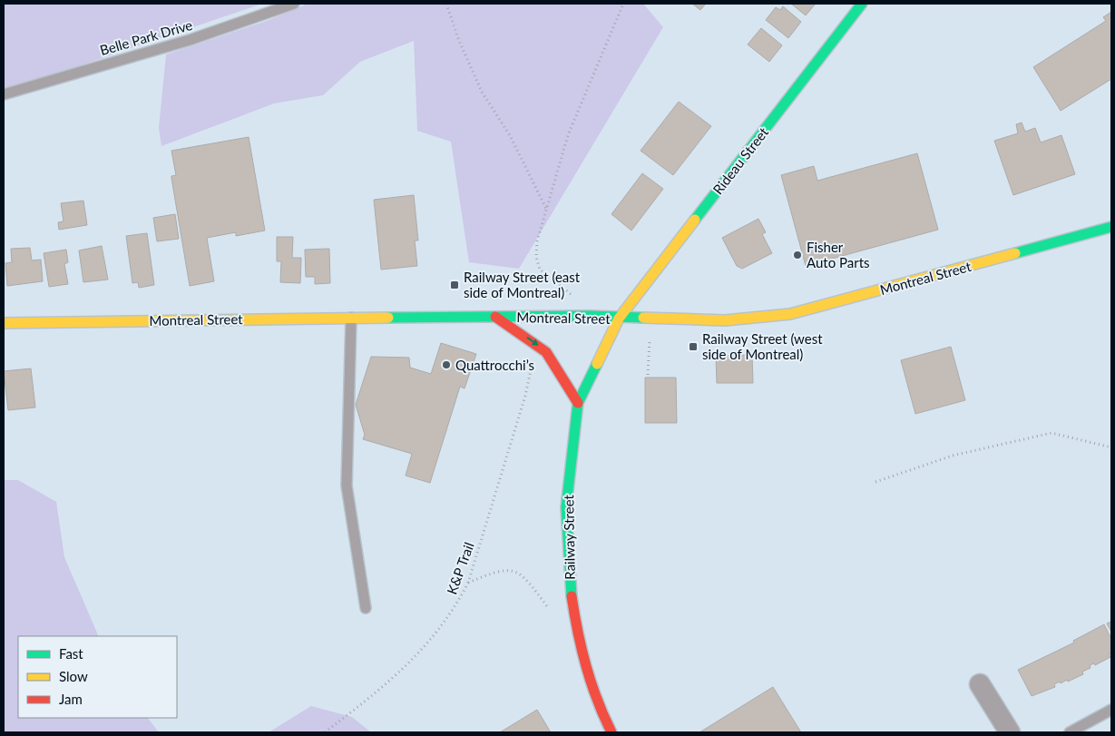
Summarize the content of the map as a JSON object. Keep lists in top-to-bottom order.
{
  "streets": {
    "main road": ["Rideau Street", "Montreal Street", "Railway Street"],
    "lane": ["Belle Park Drive"],
    "path": ["K&P Trail"]
  },
  "crossings": [
    ["Rideau Street", "Montreal Street"],
    ["Rideau Street", "Railway Street"],
    ["Montreal Street", "Railway Street"]
  ],
  "places": {
    "other": ["Fisher Auto Parts", "Quattrocchi’s"],
    "transit": ["Railway Street (east side of Montreal)", "Railway Street (west side of Montreal)"]
  },
  "legend": ["Fast", "Slow", "Jam"]
}
